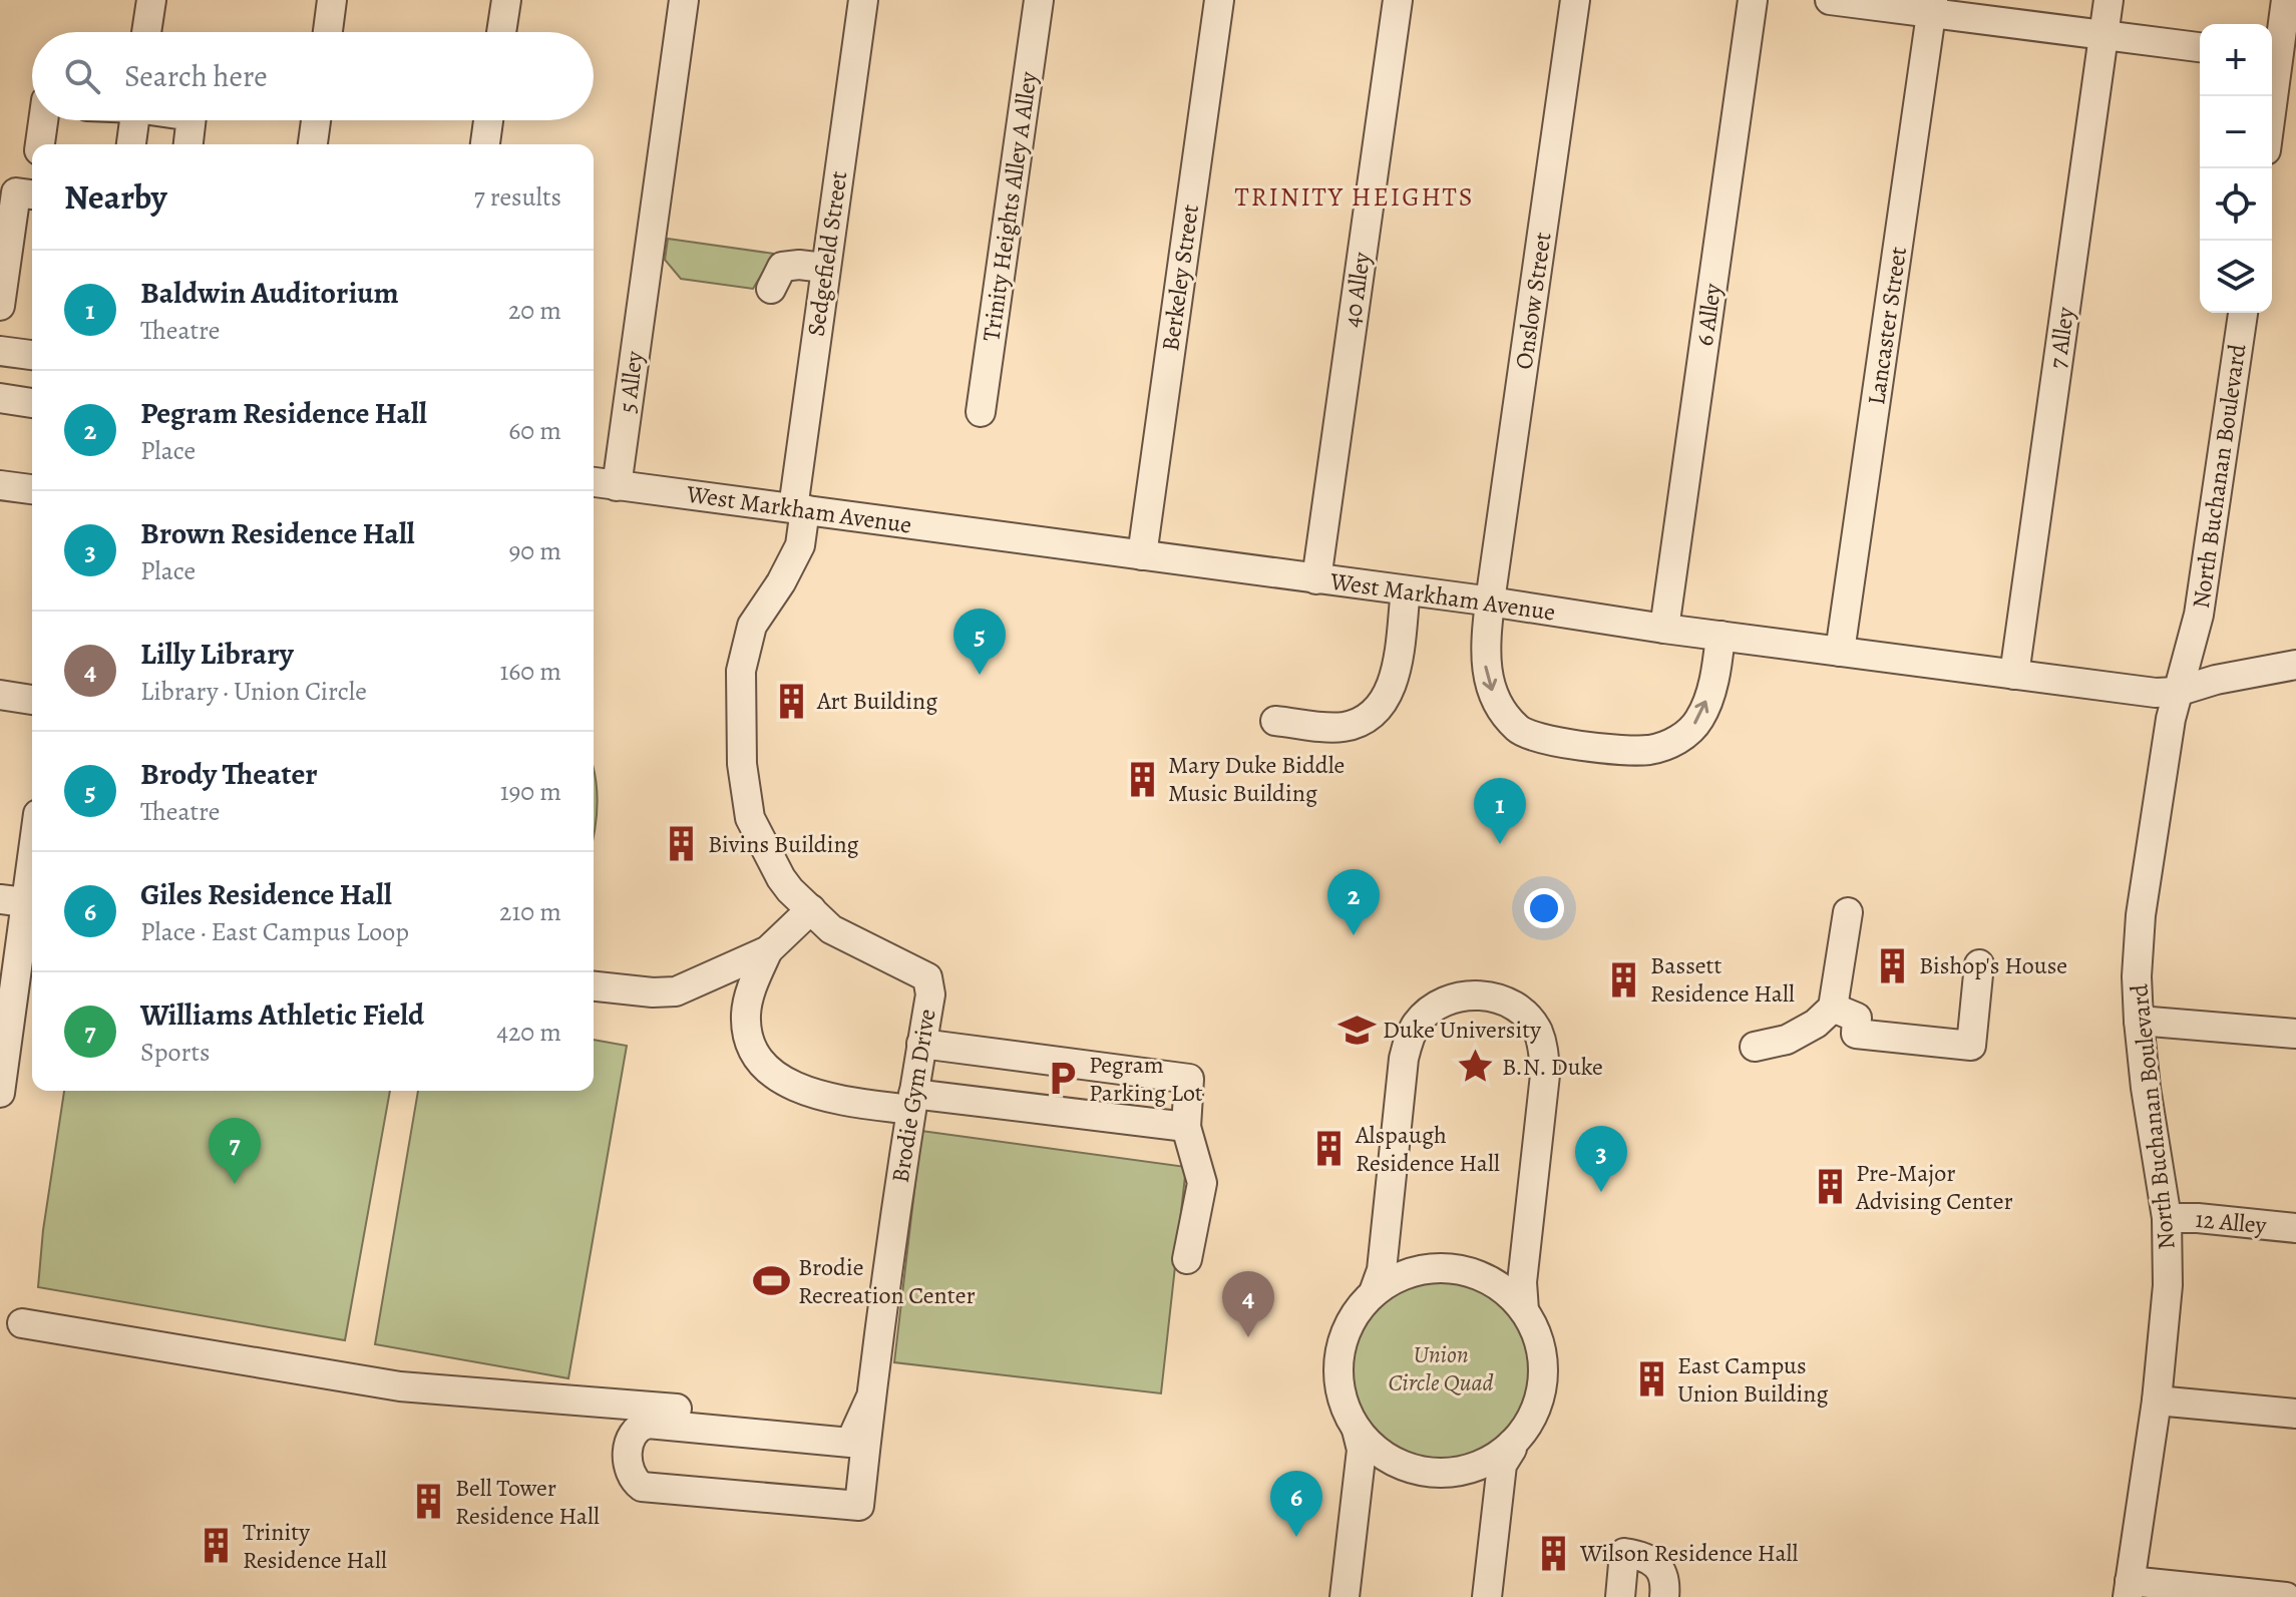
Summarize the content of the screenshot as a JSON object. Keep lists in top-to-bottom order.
{
  "streets": {
    "street": [
      "Trinity Heights Alley A Alley",
      "Sedgefield Street",
      "Berkeley Street",
      "40 Alley",
      "Onslow Street",
      "6 Alley",
      "Lancaster Street",
      "7 Alley",
      "5 Alley",
      "North Buchanan Boulevard",
      "West Markham Avenue",
      "Brodie Gym Drive",
      "12 Alley"
    ]
  },
  "crossings": [
    ["Sedgefield Street", "West Markham Avenue"],
    ["Sedgefield Street", "Brodie Gym Drive"],
    ["Berkeley Street", "West Markham Avenue"],
    ["40 Alley", "West Markham Avenue"],
    ["Onslow Street", "West Markham Avenue"],
    ["6 Alley", "West Markham Avenue"],
    ["Lancaster Street", "West Markham Avenue"],
    ["7 Alley", "West Markham Avenue"],
    ["5 Alley", "West Markham Avenue"],
    ["North Buchanan Boulevard", "West Markham Avenue"],
    ["North Buchanan Boulevard", "12 Alley"],
    ["West Markham Avenue", "Brodie Gym Drive"]
  ],
  "districts": ["TRINITY HEIGHTS"],
  "parks": ["Union Circle Quad"],
  "places": {
    "building": [
      "Art Building",
      "Mary Duke Biddle Music Building",
      "Bivins Building",
      "Bishop's House",
      "Bassett Residence Hall",
      "Alspaugh Residence Hall",
      "Pre-Major Advising Center",
      "East Campus Union Building",
      "Bell Tower Residence Hall",
      "Trinity Residence Hall",
      "Wilson Residence Hall"
    ],
    "school or university": ["Duke University"],
    "place": ["B.N. Duke"],
    "parking": ["Pegram Parking Lot"],
    "sports": ["Brodie Recreation Center"]
  },
  "page": {
    "map_buttons": ["+", "−"],
    "search": "Search here",
    "heading": ["Nearby", "7 results"],
    "list": [
      {
        "mark": "1",
        "name": "Baldwin Auditorium",
        "note": "Theatre",
        "value": "20 m"
      },
      {
        "mark": "2",
        "name": "Pegram Residence Hall",
        "note": "Place",
        "value": "60 m"
      },
      {
        "mark": "3",
        "name": "Brown Residence Hall",
        "note": "Place",
        "value": "90 m"
      },
      {
        "mark": "4",
        "name": "Lilly Library",
        "note": "Library · Union Circle",
        "value": "160 m"
      },
      {
        "mark": "5",
        "name": "Brody Theater",
        "note": "Theatre",
        "value": "190 m"
      },
      {
        "mark": "6",
        "name": "Giles Residence Hall",
        "note": "Place · East Campus Loop",
        "value": "210 m"
      },
      {
        "mark": "7",
        "name": "Williams Athletic Field",
        "note": "Sports",
        "value": "420 m"
      }
    ],
    "pins": [
      "5",
      "1",
      "2",
      "7",
      "3",
      "4",
      "6"
    ]
  }
}
